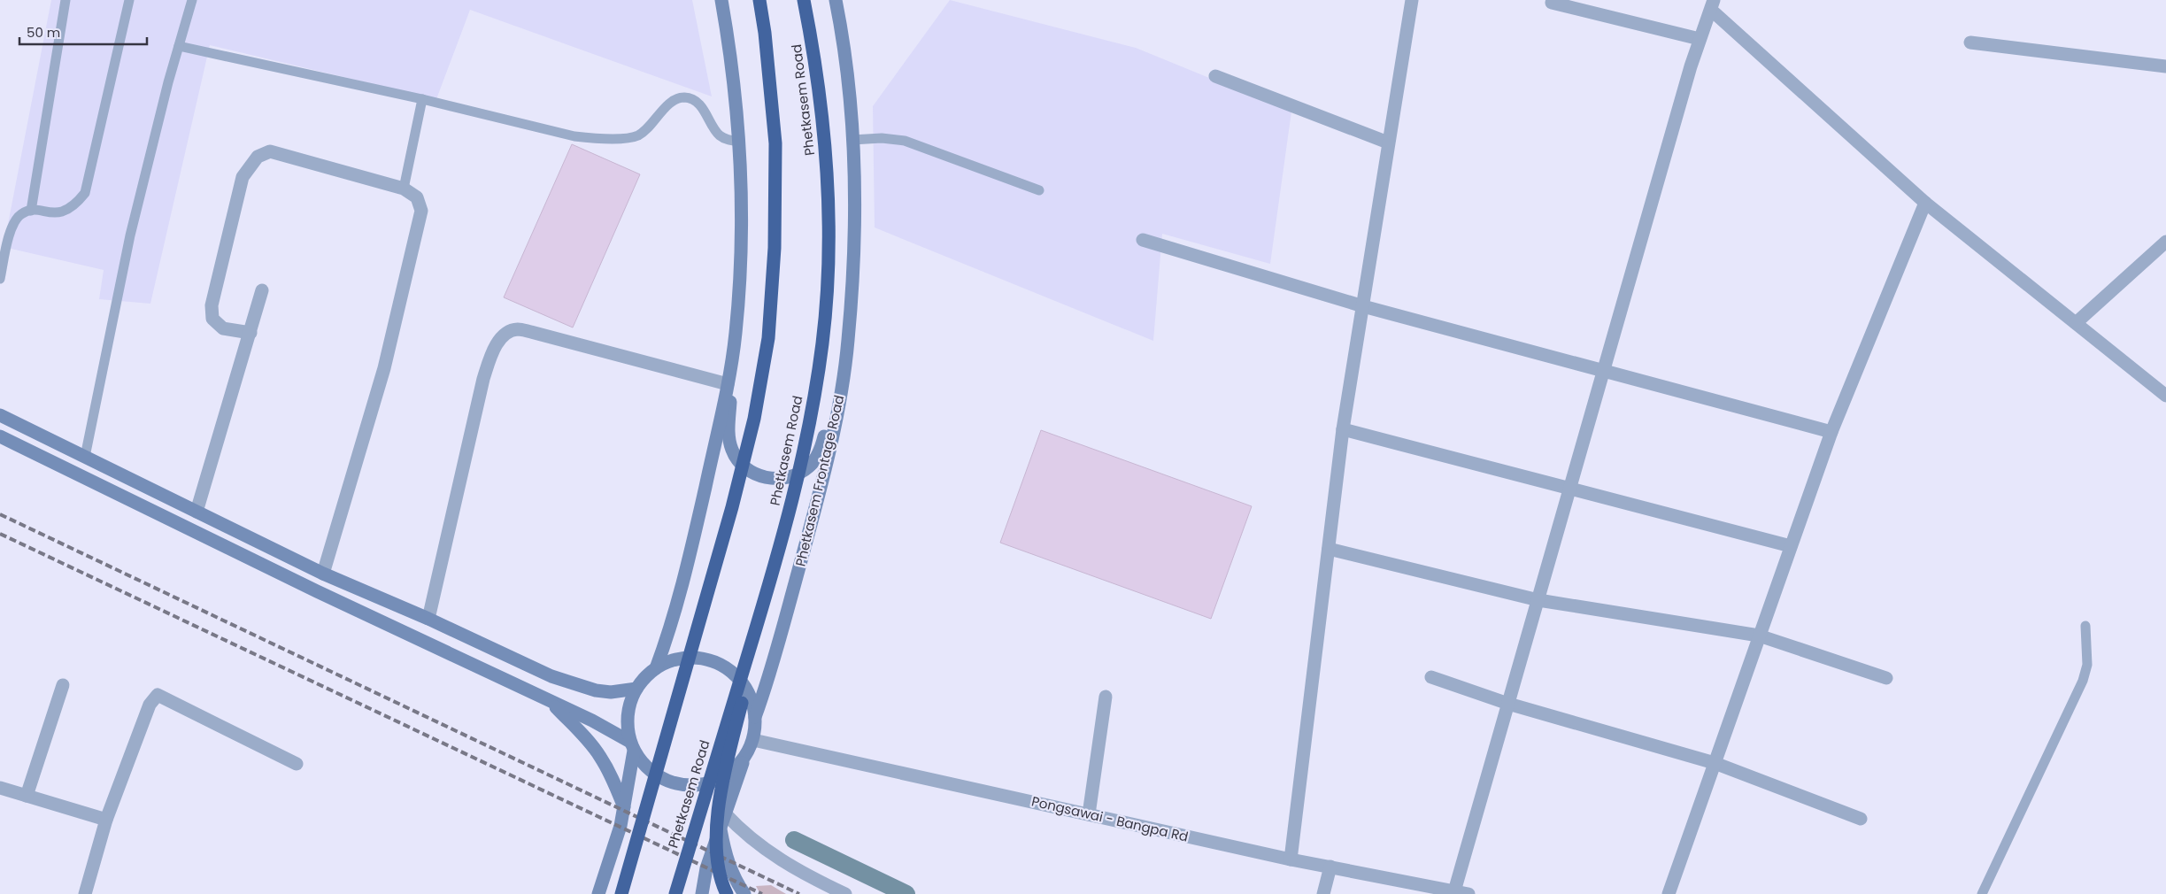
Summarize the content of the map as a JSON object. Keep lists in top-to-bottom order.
{
  "streets": {
    "highway": ["Phetkasem Road"],
    "main road": ["Phetkasem Frontage Road"],
    "street": ["Pongsawai - Bangpa Rd"]
  },
  "crossings": [
    ["Phetkasem Frontage Road", "Pongsawai - Bangpa Rd"]
  ],
  "scale_bar": "50 m"
}
